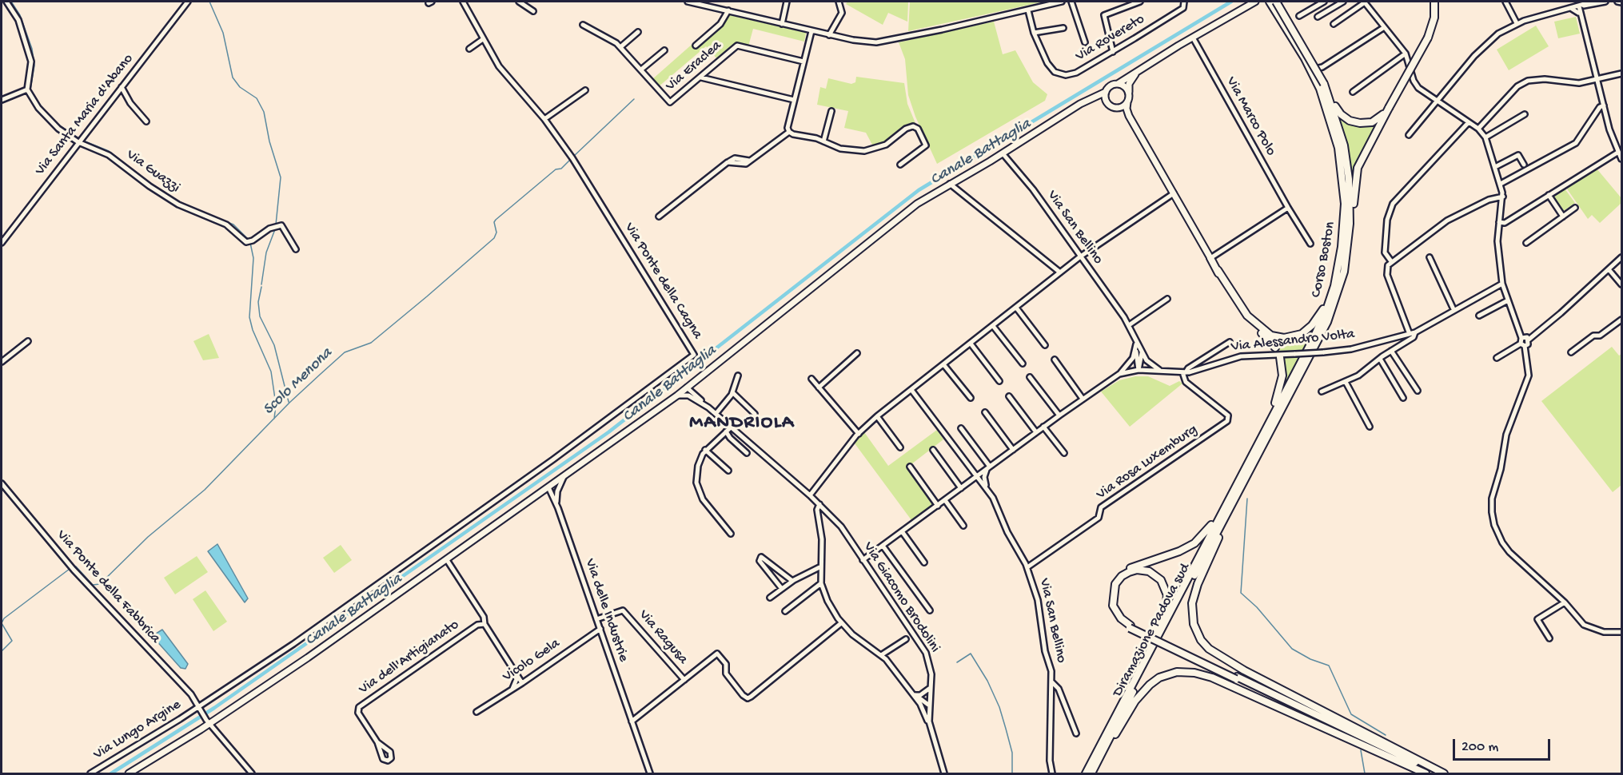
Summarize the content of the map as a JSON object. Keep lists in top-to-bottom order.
{
  "streets": {
    "highway": ["Corso Boston", "Diramazione Padova sud"],
    "street": [
      "Via Rovereto",
      "Via Eraclea",
      "Via Santa Maria d'Abano",
      "Via Marco Polo",
      "Via Guazzi",
      "Via San Bellino",
      "Via Ponte della Cagna",
      "Via Alessandro Volta",
      "Via Rosa Luxemburg",
      "Via Ponte della Fabbrica",
      "Via Giacomo Brodolini",
      "Via delle Industrie",
      "Via Ragusa",
      "Via dell'Artigianato",
      "Vicolo Gela",
      "Via Lungo Argine"
    ]
  },
  "crossings": [
    ["Via Santa Maria d'Abano", "Via Guazzi"],
    ["Via San Bellino", "Via Alessandro Volta"],
    ["Via San Bellino", "Via Rosa Luxemburg"],
    ["Corso Boston", "Diramazione Padova sud"],
    ["Via Ponte della Cagna", "Via Ponte della Fabbrica"],
    ["Via Ponte della Cagna", "Via Lungo Argine"],
    ["Via Alessandro Volta", "Via Rosa Luxemburg"],
    ["Via Ponte della Fabbrica", "Via Lungo Argine"],
    ["Via delle Industrie", "Via Ragusa"],
    ["Via delle Industrie", "Vicolo Gela"]
  ],
  "districts": ["MANDRIOLA"],
  "water": ["Canale Battaglia", "Scolo Menona"],
  "scale_bar": "200 m"
}
